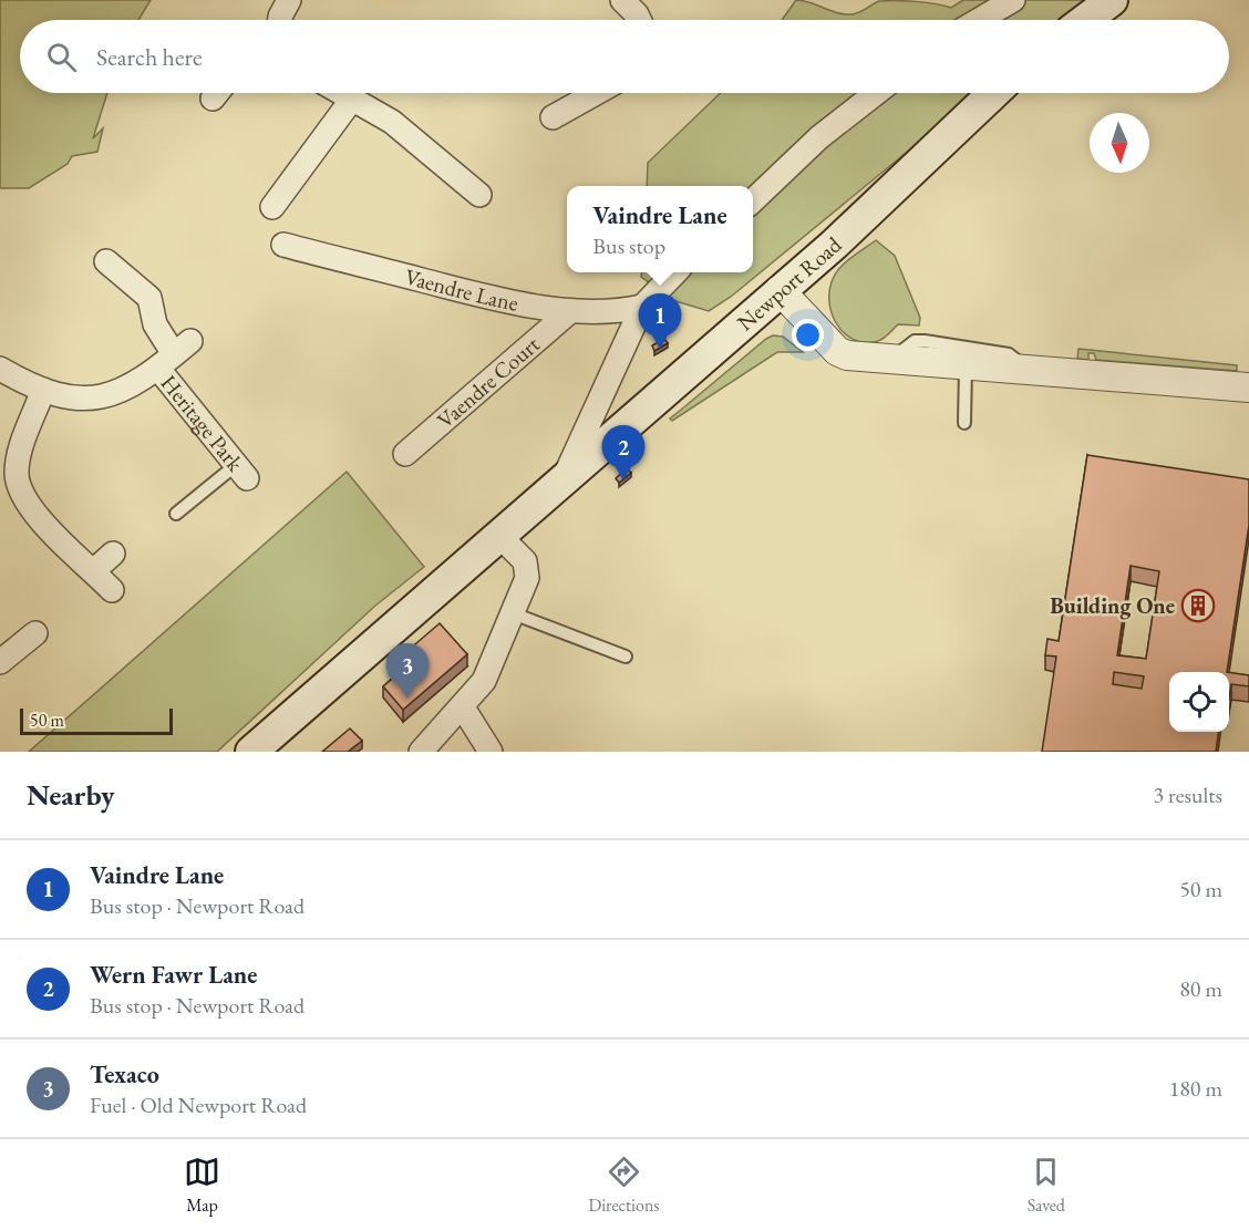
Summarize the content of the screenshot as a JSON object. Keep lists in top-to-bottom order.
{
  "streets": {
    "main road": ["Newport Road"],
    "street": ["Vaendre Lane", "Vaendre Court", "Heritage Park"]
  },
  "crossings": [
    ["Newport Road", "Vaendre Lane"],
    ["Vaendre Lane", "Vaendre Court"]
  ],
  "places": {
    "building": ["Building One"]
  },
  "scale_bar": "50 m",
  "north": "bottom",
  "page": {
    "search": "Search here",
    "popup": ["Vaindre Lane", "Bus stop"],
    "pins": ["1", "2", "3"],
    "scale": "50 m",
    "heading": ["Nearby", "3 results"],
    "list": [
      {
        "mark": "1",
        "name": "Vaindre Lane",
        "note": "Bus stop · Newport Road",
        "value": "50 m"
      },
      {
        "mark": "2",
        "name": "Wern Fawr Lane",
        "note": "Bus stop · Newport Road",
        "value": "80 m"
      },
      {
        "mark": "3",
        "name": "Texaco",
        "note": "Fuel · Old Newport Road",
        "value": "180 m"
      }
    ],
    "nav": ["Map", "Directions", "Saved"]
  }
}
